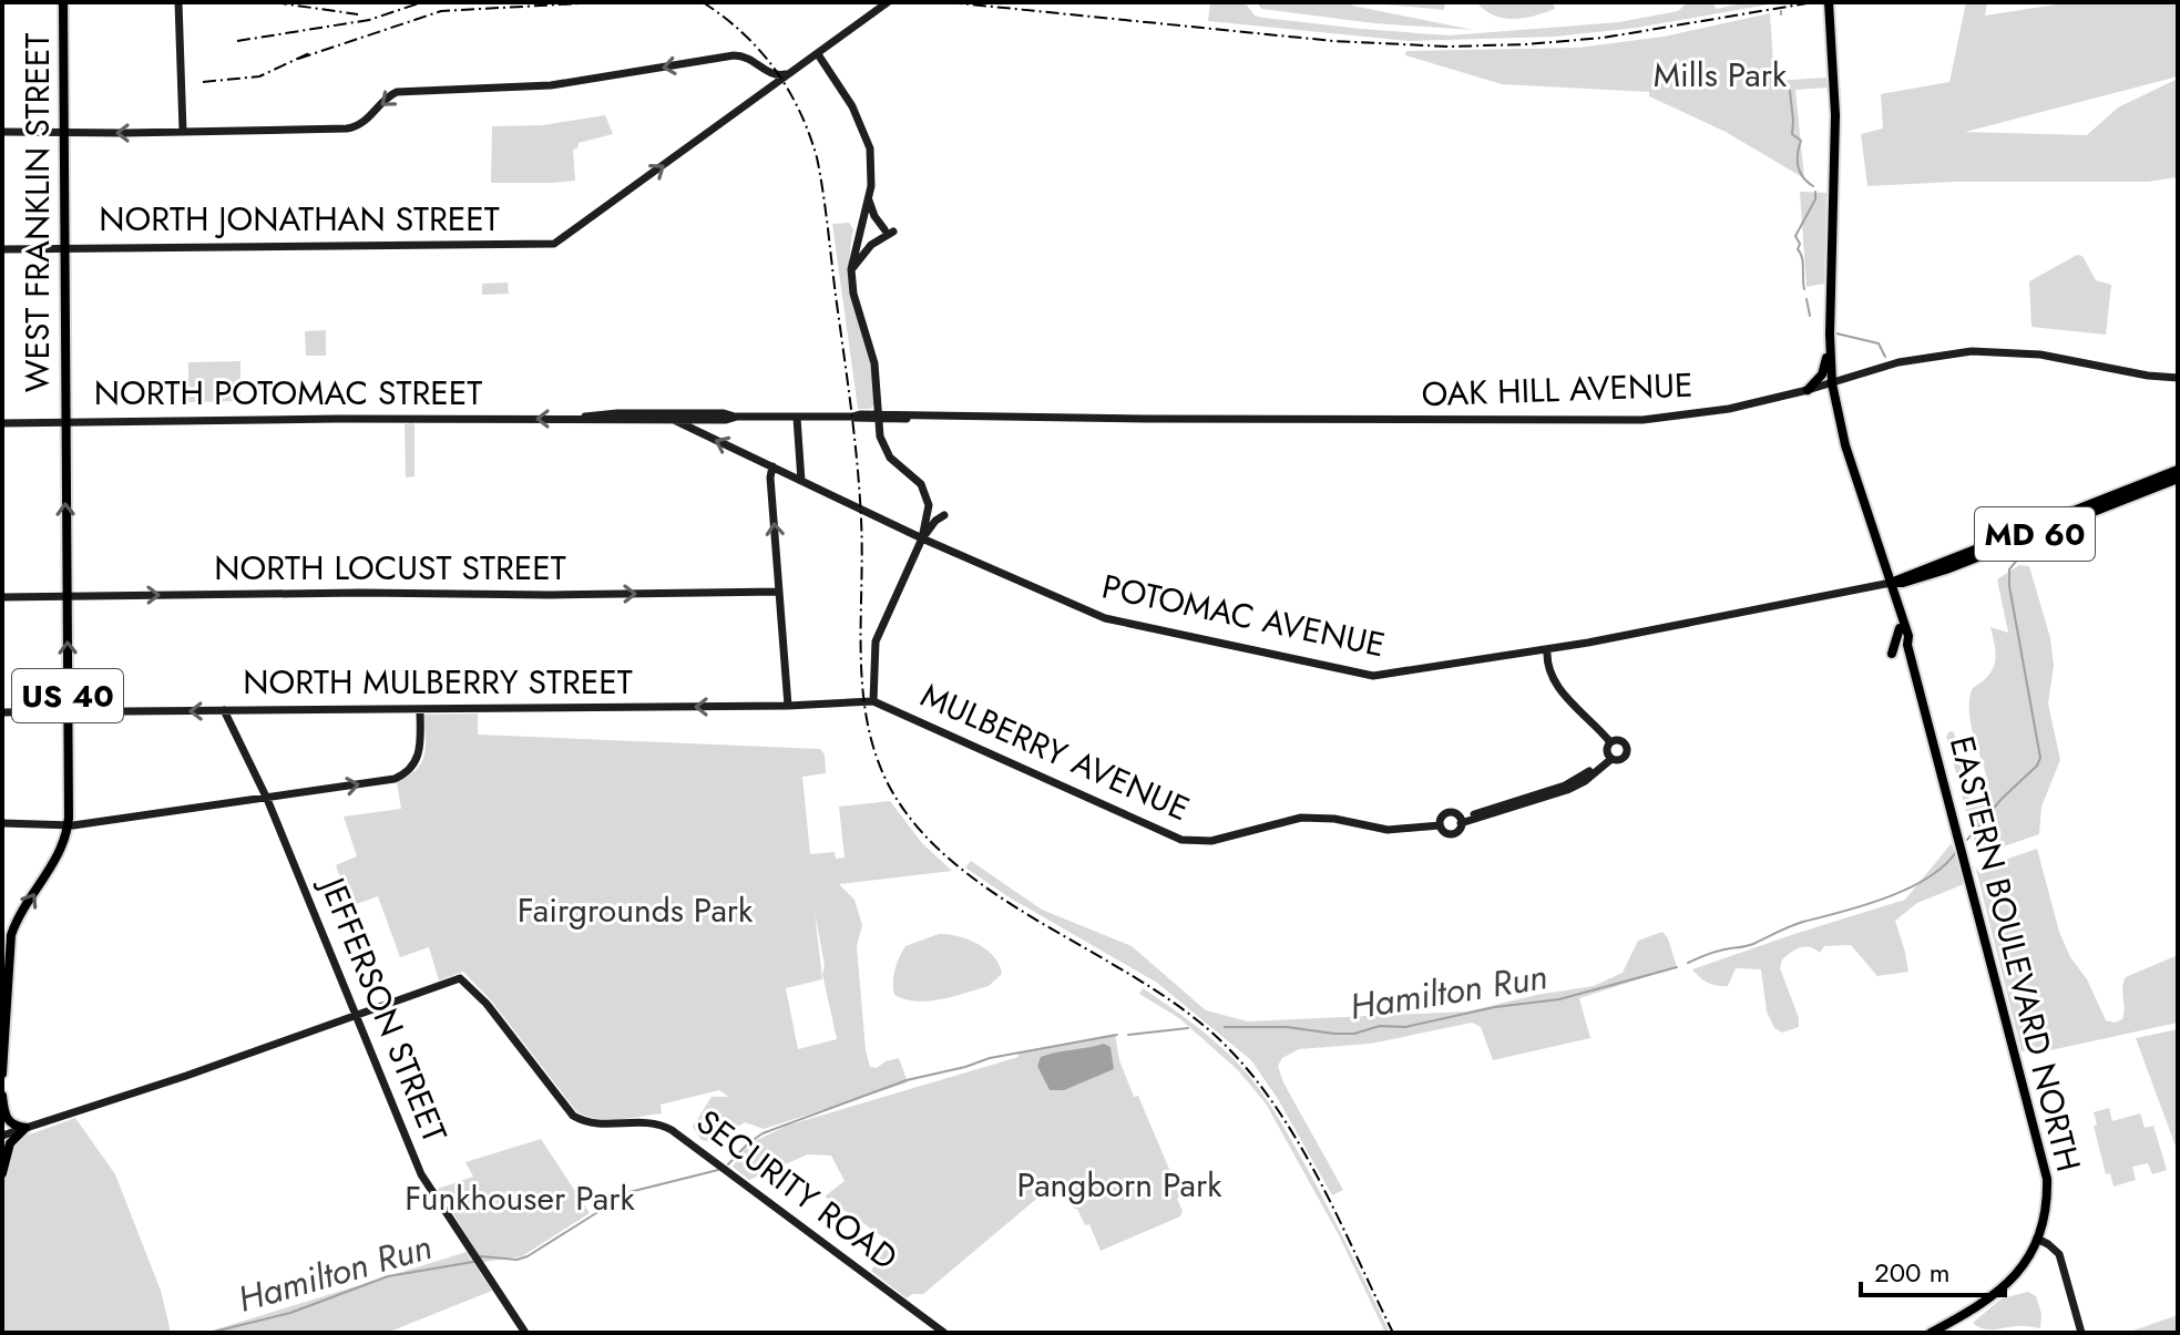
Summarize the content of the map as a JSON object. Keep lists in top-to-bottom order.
{
  "streets": {
    "main road": [
      "WEST FRANKLIN STREET",
      "MD 60",
      "US 40",
      "EASTERN BOULEVARD NORTH"
    ],
    "street": [
      "NORTH JONATHAN STREET",
      "OAK HILL AVENUE",
      "NORTH POTOMAC STREET",
      "NORTH LOCUST STREET",
      "POTOMAC AVENUE",
      "NORTH MULBERRY STREET",
      "MULBERRY AVENUE",
      "JEFFERSON STREET",
      "SECURITY ROAD"
    ]
  },
  "crossings": [
    ["WEST FRANKLIN STREET", "NORTH JONATHAN STREET"],
    ["WEST FRANKLIN STREET", "NORTH POTOMAC STREET"],
    ["WEST FRANKLIN STREET", "US 40"],
    ["OAK HILL AVENUE", "NORTH POTOMAC STREET"],
    ["OAK HILL AVENUE", "POTOMAC AVENUE"],
    ["OAK HILL AVENUE", "EASTERN BOULEVARD NORTH"],
    ["NORTH POTOMAC STREET", "US 40"],
    ["MD 60", "POTOMAC AVENUE"],
    ["MD 60", "EASTERN BOULEVARD NORTH"],
    ["NORTH LOCUST STREET", "US 40"],
    ["POTOMAC AVENUE", "EASTERN BOULEVARD NORTH"],
    ["NORTH MULBERRY STREET", "US 40"],
    ["NORTH MULBERRY STREET", "MULBERRY AVENUE"],
    ["NORTH MULBERRY STREET", "JEFFERSON STREET"],
    ["JEFFERSON STREET", "SECURITY ROAD"]
  ],
  "one_way": [
    "NORTH JONATHAN STREET",
    "NORTH POTOMAC STREET",
    "NORTH LOCUST STREET",
    "NORTH MULBERRY STREET"
  ],
  "water": ["Hamilton Run"],
  "parks": [
    "Mills Park",
    "Fairgrounds Park",
    "Pangborn Park",
    "Funkhouser Park"
  ],
  "scale_bar": "200 m"
}
